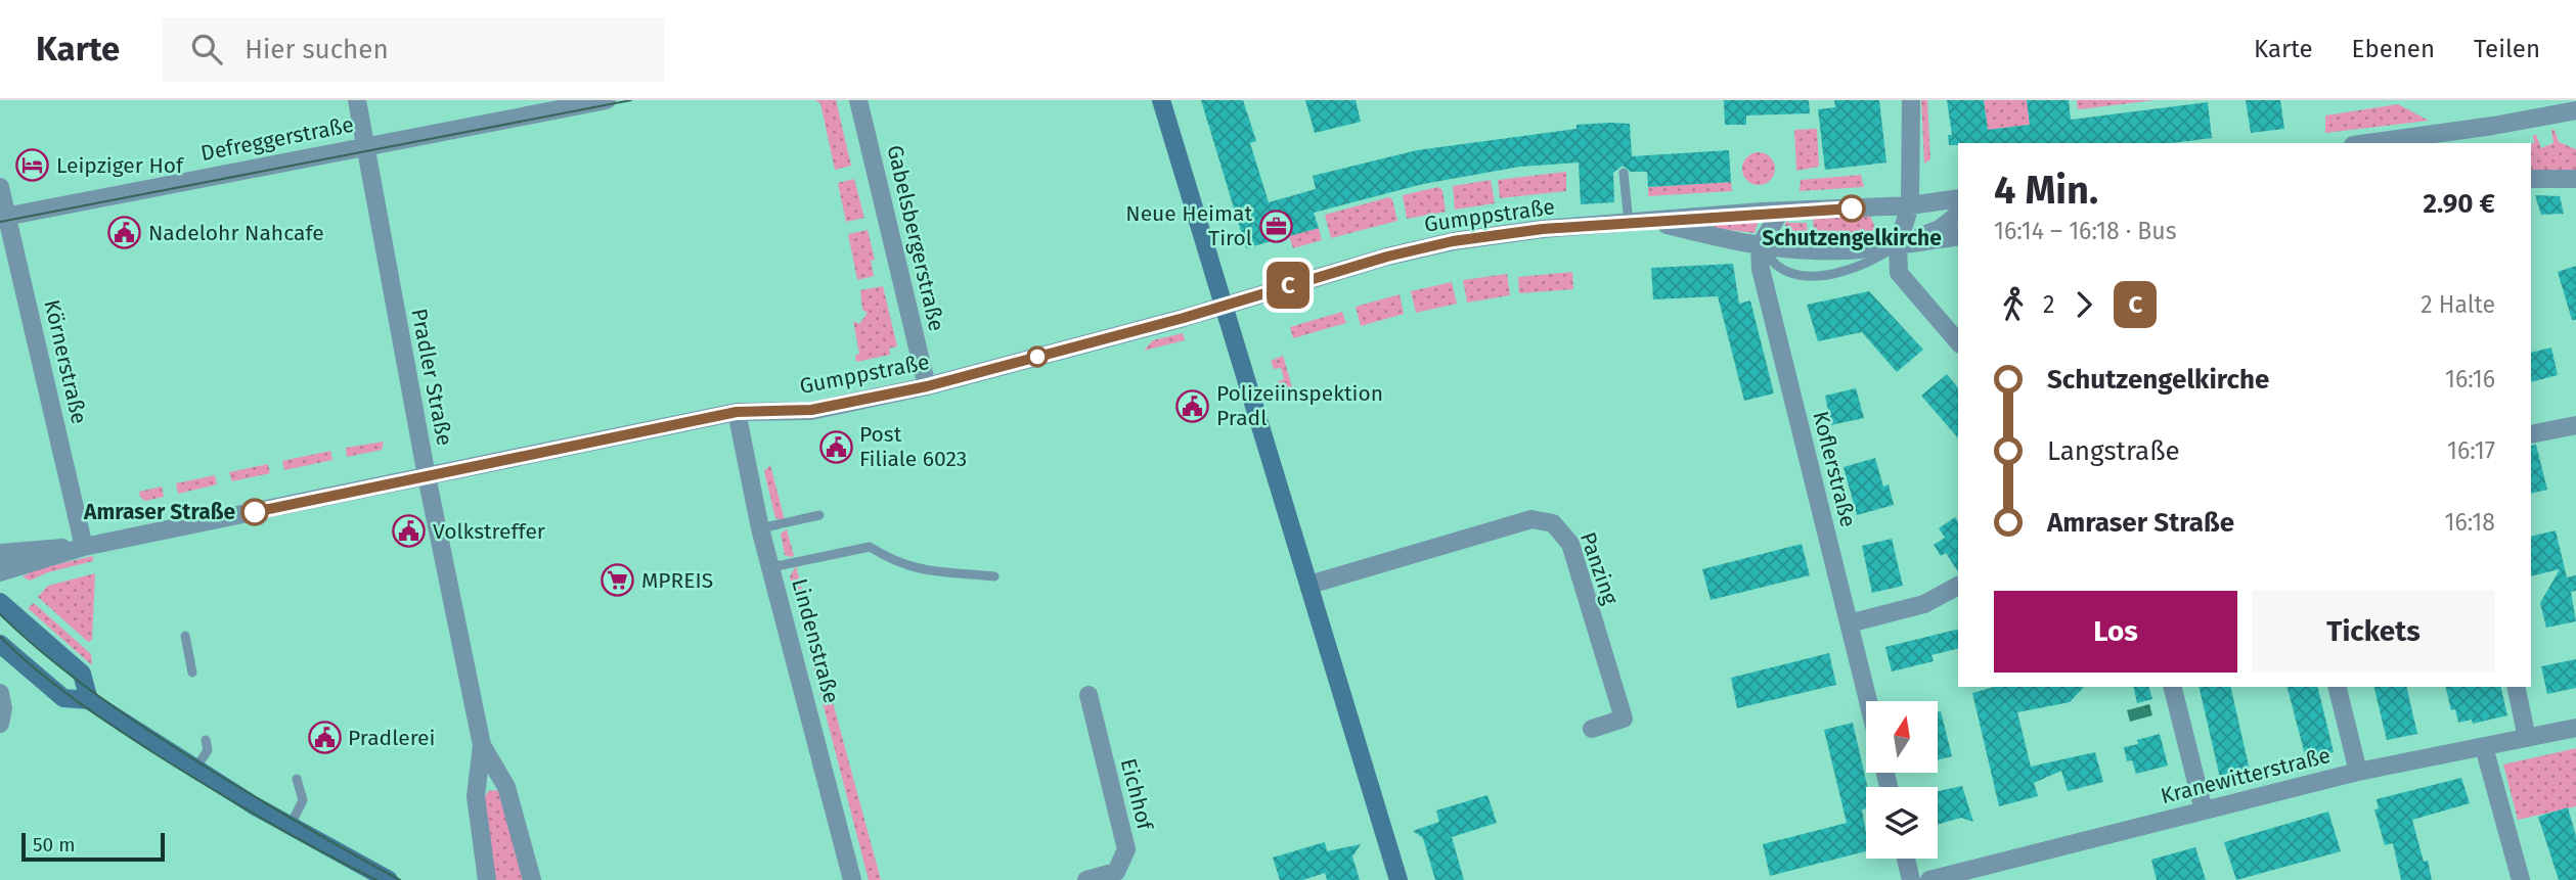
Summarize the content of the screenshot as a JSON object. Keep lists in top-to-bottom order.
{
  "streets": {
    "street": [
      "Defreggerstraße",
      "Gumppstraße",
      "Gabelsbergerstraße",
      "Körnerstraße",
      "Pradler Straße",
      "Koflerstraße",
      "Panzing",
      "Lindenstraße",
      "Kranewitterstraße",
      "Eichhof"
    ]
  },
  "crossings": [
    ["Defreggerstraße", "Körnerstraße"],
    ["Defreggerstraße", "Pradler Straße"],
    ["Gumppstraße", "Gabelsbergerstraße"],
    ["Gumppstraße", "Körnerstraße"],
    ["Gumppstraße", "Pradler Straße"],
    ["Gumppstraße", "Koflerstraße"],
    ["Gumppstraße", "Lindenstraße"]
  ],
  "places": {
    "hotel": ["Leipziger Hof"],
    "other": ["Schutzengelkirche", "Amraser Straße"],
    "office": ["Neue Heimat Tirol"],
    "public building": [
      "Nadelohr Nahcafe",
      "Polizeiinspektion Pradl",
      "Post Filiale 6023",
      "Volkstreffer",
      "Pradlerei"
    ],
    "supermarket": ["MPREIS"]
  },
  "lines": ["bus line C"],
  "scale_bar": "50 m",
  "north": "top",
  "page": {
    "header": "Karte",
    "search": "Hier suchen",
    "nav": ["Karte", "Ebenen", "Teilen"],
    "on_map": "C",
    "heading": ["4 Min.", "16:14 – 16:18 · Bus", "2.90 €"],
    "legs": ["2", "C", "2 Halte"],
    "list": [
      {
        "name": "Schutzengelkirche",
        "value": "16:16"
      },
      {
        "name": "Langstraße",
        "value": "16:17"
      },
      {
        "name": "Amraser Straße",
        "value": "16:18"
      }
    ],
    "buttons": ["Los", "Tickets"],
    "scale": "50 m"
  }
}
